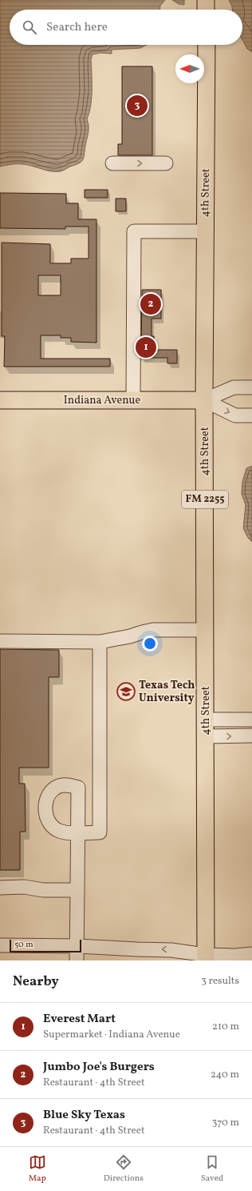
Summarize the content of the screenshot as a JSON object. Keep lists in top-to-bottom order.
{
  "streets": {
    "main road": ["4th Street", "Indiana Avenue", "FM 2255"]
  },
  "crossings": [
    ["4th Street", "Indiana Avenue"]
  ],
  "places": {
    "school or university": ["Texas Tech University"]
  },
  "scale_bar": "50 m",
  "north": "left",
  "page": {
    "search": "Search here",
    "pins": ["3", "2", "1"],
    "scale": "50 m",
    "heading": ["Nearby", "3 results"],
    "list": [
      {
        "mark": "1",
        "name": "Everest Mart",
        "note": "Supermarket · Indiana Avenue",
        "value": "210 m"
      },
      {
        "mark": "2",
        "name": "Jumbo Joe's Burgers",
        "note": "Restaurant · 4th Street",
        "value": "240 m"
      },
      {
        "mark": "3",
        "name": "Blue Sky Texas",
        "note": "Restaurant · 4th Street",
        "value": "370 m"
      }
    ],
    "nav": ["Map", "Directions", "Saved"]
  }
}
